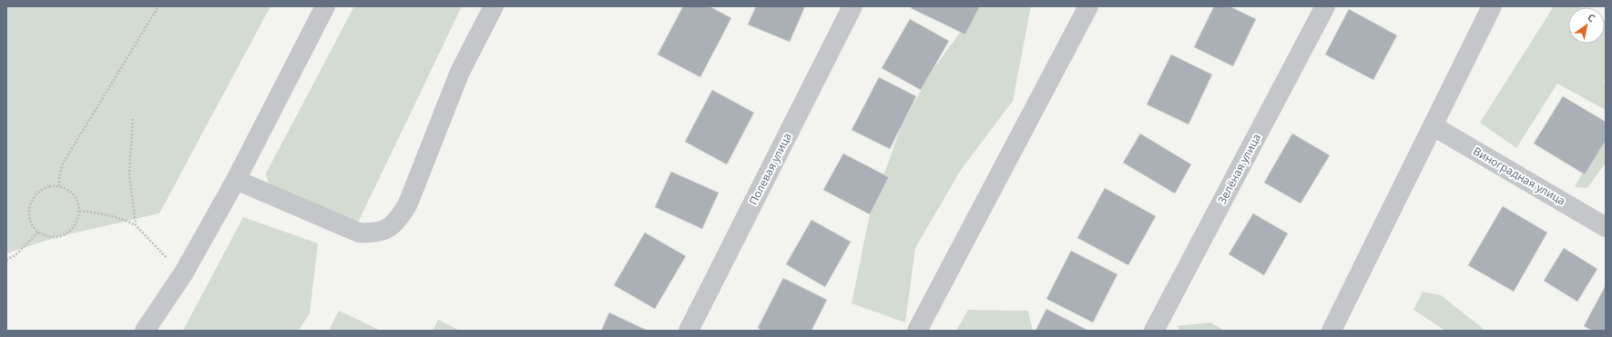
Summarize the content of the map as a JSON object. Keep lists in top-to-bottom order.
{
  "streets": {
    "street": ["Полевая улица", "Зелёная улица", "Виноградная улица"]
  },
  "north": "top right"
}
